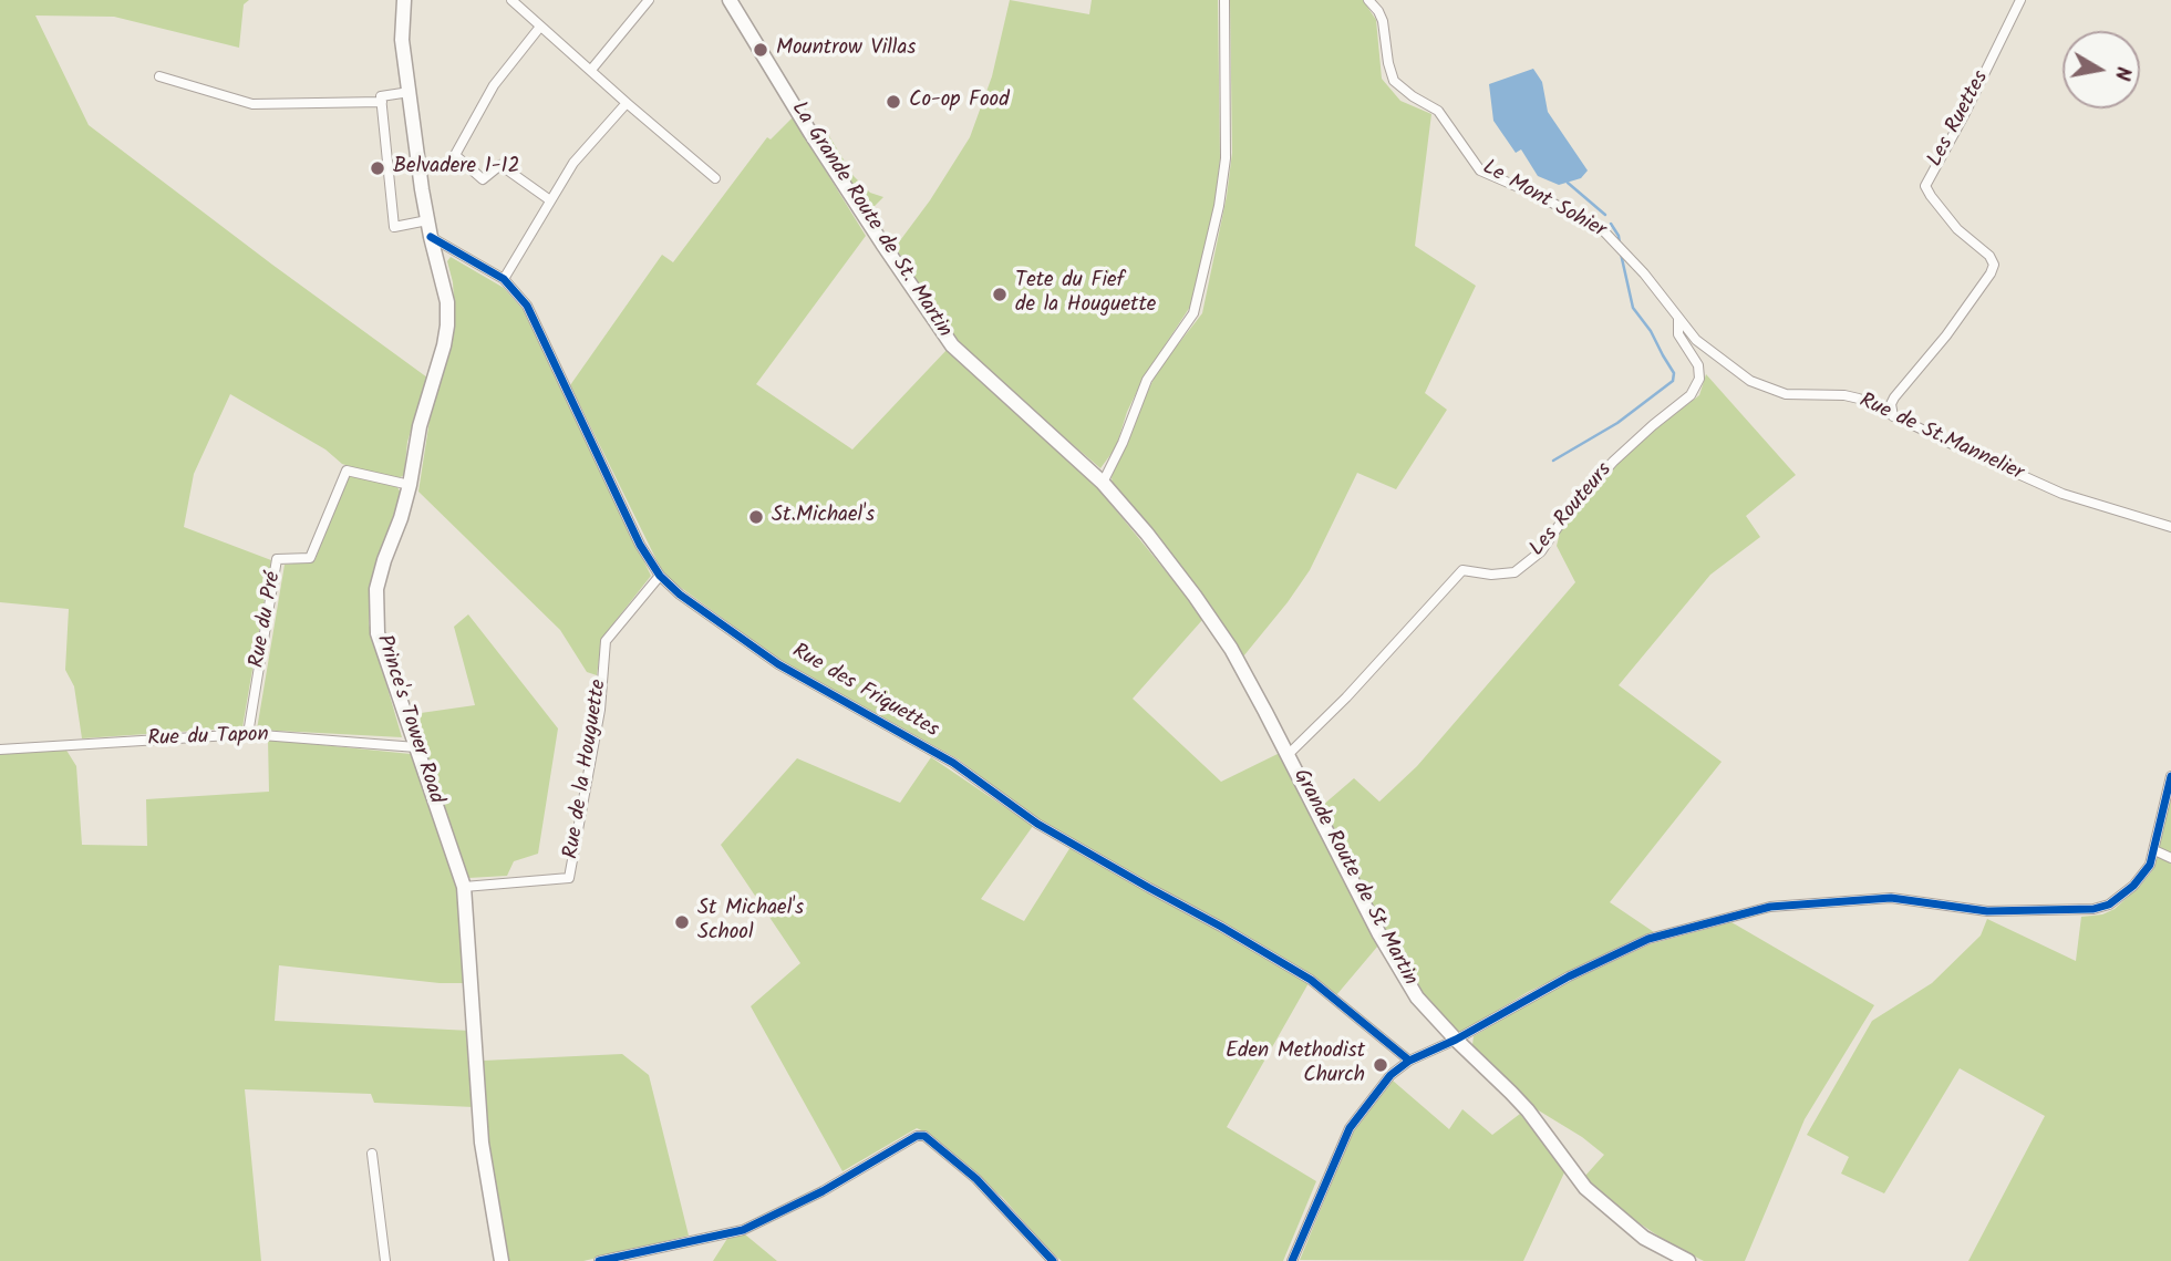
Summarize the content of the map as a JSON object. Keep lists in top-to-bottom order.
{
  "streets": {
    "main road": ["La Grande Route de St. Martin", "Prince's Tower Road", "Grande Route de St Martin"],
    "street": [
      "Les Ruettes",
      "Le Mont Sohier",
      "Rue de St.Mannelier",
      "Les Routeurs",
      "Rue du Pré",
      "Rue des Friquettes",
      "Rue du Tapon",
      "Rue de la Houguette"
    ]
  },
  "crossings": [
    ["Les Ruettes", "Rue de St.Mannelier"],
    ["Le Mont Sohier", "Rue de St.Mannelier"],
    ["La Grande Route de St. Martin", "Grande Route de St Martin"],
    ["Rue de St.Mannelier", "Les Routeurs"],
    ["Les Routeurs", "Grande Route de St Martin"],
    ["Rue du Pré", "Prince's Tower Road"],
    ["Rue du Pré", "Rue du Tapon"],
    ["Rue des Friquettes", "Prince's Tower Road"],
    ["Rue des Friquettes", "Rue de la Houguette"],
    ["Prince's Tower Road", "Rue du Tapon"],
    ["Prince's Tower Road", "Rue de la Houguette"]
  ],
  "places": [
    "Mountrow Villas",
    "Co-op Food",
    "Belvadere 1-12",
    "Tete du Fief de la Houguette",
    "St.Michael's",
    "St Michael's School",
    "Eden Methodist Church"
  ],
  "north": "right"
}
